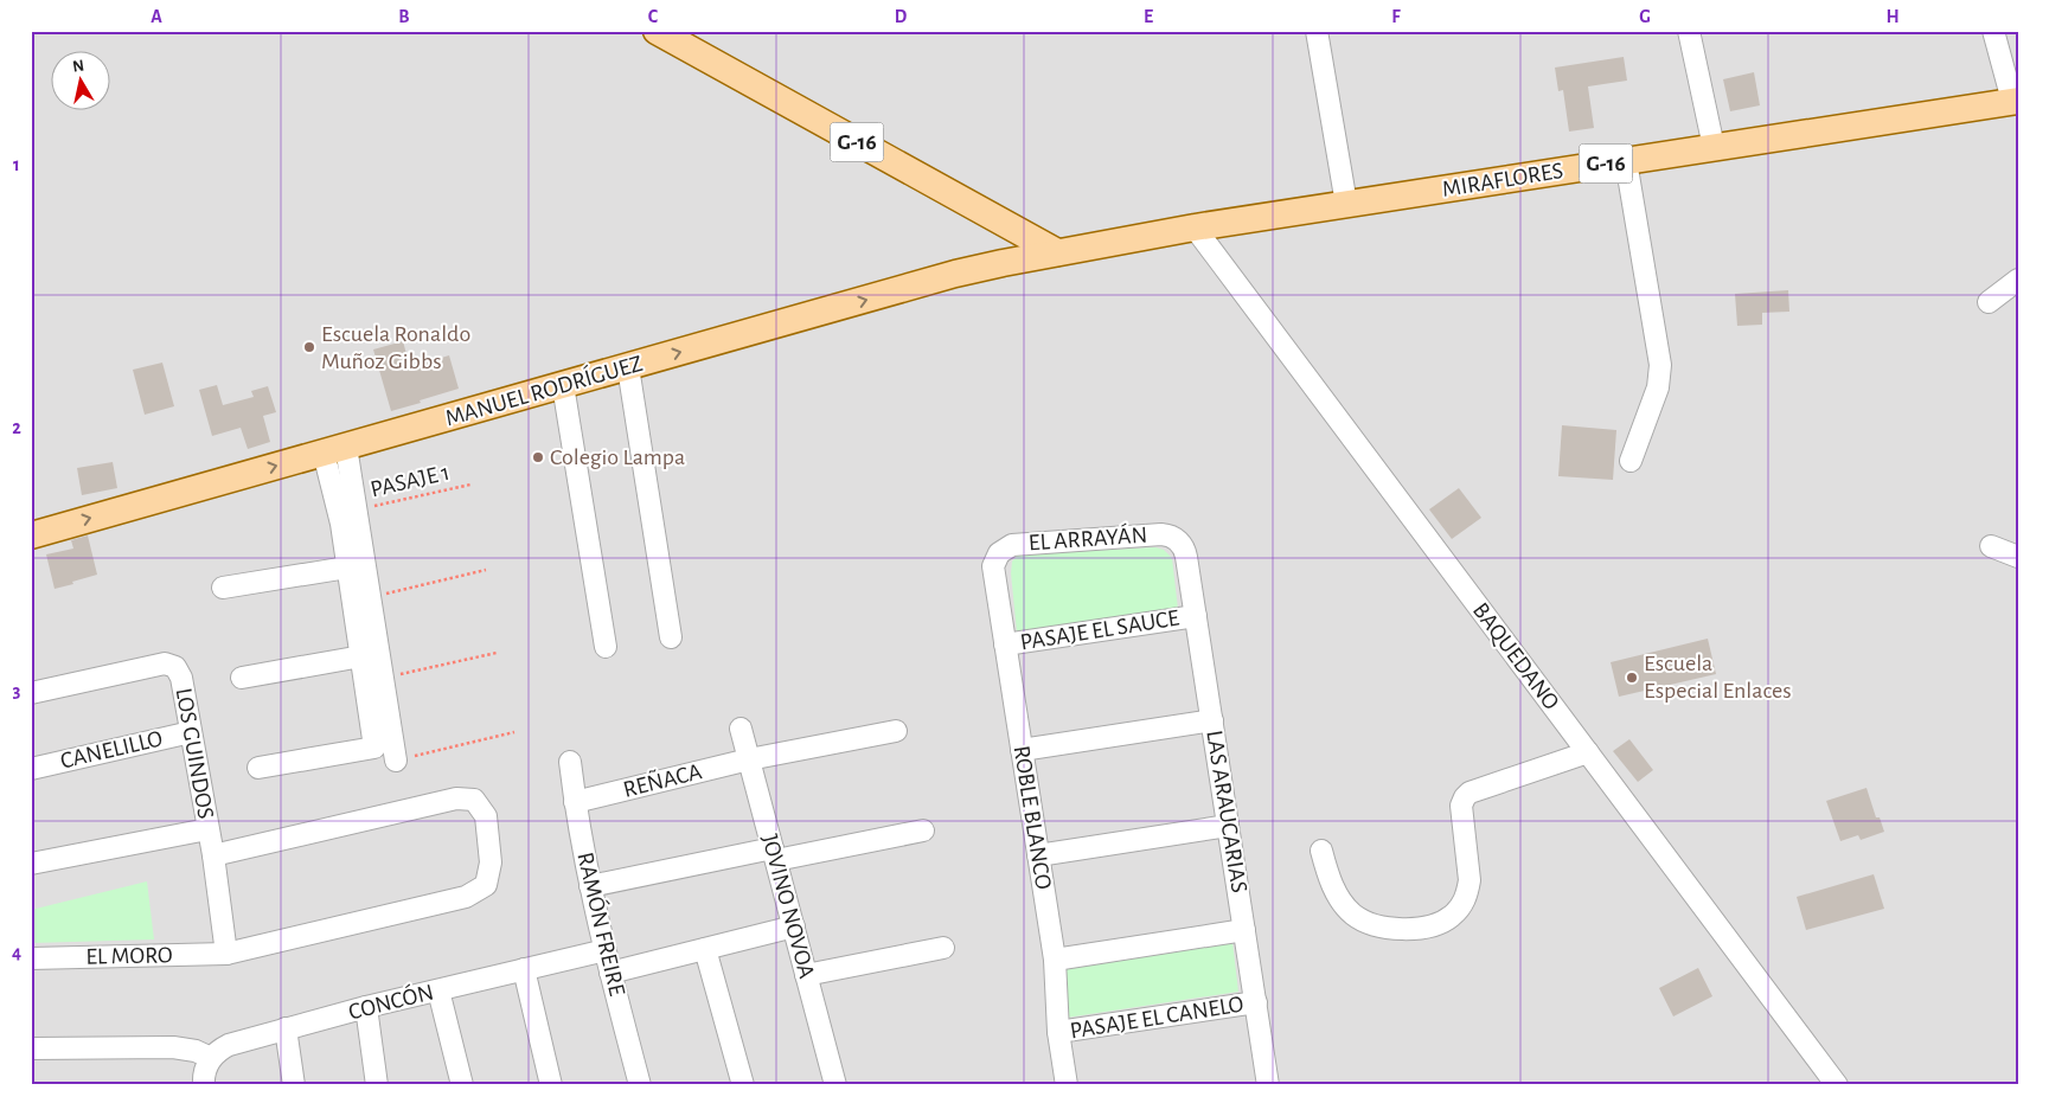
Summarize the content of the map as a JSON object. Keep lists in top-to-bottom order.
{
  "streets": {
    "main road": ["G-16", "MIRAFLORES", "MANUEL RODRÍGUEZ"],
    "street": [
      "EL ARRAYÁN",
      "PASAJE EL SAUCE",
      "BAQUEDANO",
      "CANELILLO",
      "LOS GUINDOS",
      "REÑACA",
      "LAS ARAUCARIAS",
      "ROBLE BLANCO",
      "JOVINO NOVOA",
      "RAMÓN FREIRE",
      "EL MORO",
      "CONCÓN",
      "PASAJE EL CANELO"
    ],
    "path": ["PASAJE 1"]
  },
  "crossings": [
    ["G-16", "MIRAFLORES"],
    ["G-16", "MANUEL RODRÍGUEZ"],
    ["MIRAFLORES", "MANUEL RODRÍGUEZ"],
    ["MIRAFLORES", "BAQUEDANO"],
    ["EL ARRAYÁN", "LAS ARAUCARIAS"],
    ["EL ARRAYÁN", "ROBLE BLANCO"],
    ["PASAJE EL SAUCE", "LAS ARAUCARIAS"],
    ["PASAJE EL SAUCE", "ROBLE BLANCO"],
    ["CANELILLO", "LOS GUINDOS"],
    ["LOS GUINDOS", "EL MORO"],
    ["REÑACA", "JOVINO NOVOA"],
    ["REÑACA", "RAMÓN FREIRE"],
    ["LAS ARAUCARIAS", "PASAJE EL CANELO"],
    ["ROBLE BLANCO", "PASAJE EL CANELO"],
    ["RAMÓN FREIRE", "CONCÓN"]
  ],
  "one_way": ["MANUEL RODRÍGUEZ"],
  "places": ["Escuela Ronaldo Muñoz Gibbs", "Colegio Lampa", "Escuela Especial Enlaces"],
  "north": "top",
  "grid": {
    "columns": [
      "A",
      "B",
      "C",
      "D",
      "E",
      "F",
      "G",
      "H"
    ],
    "rows": [
      "1",
      "2",
      "3",
      "4"
    ]
  }
}
